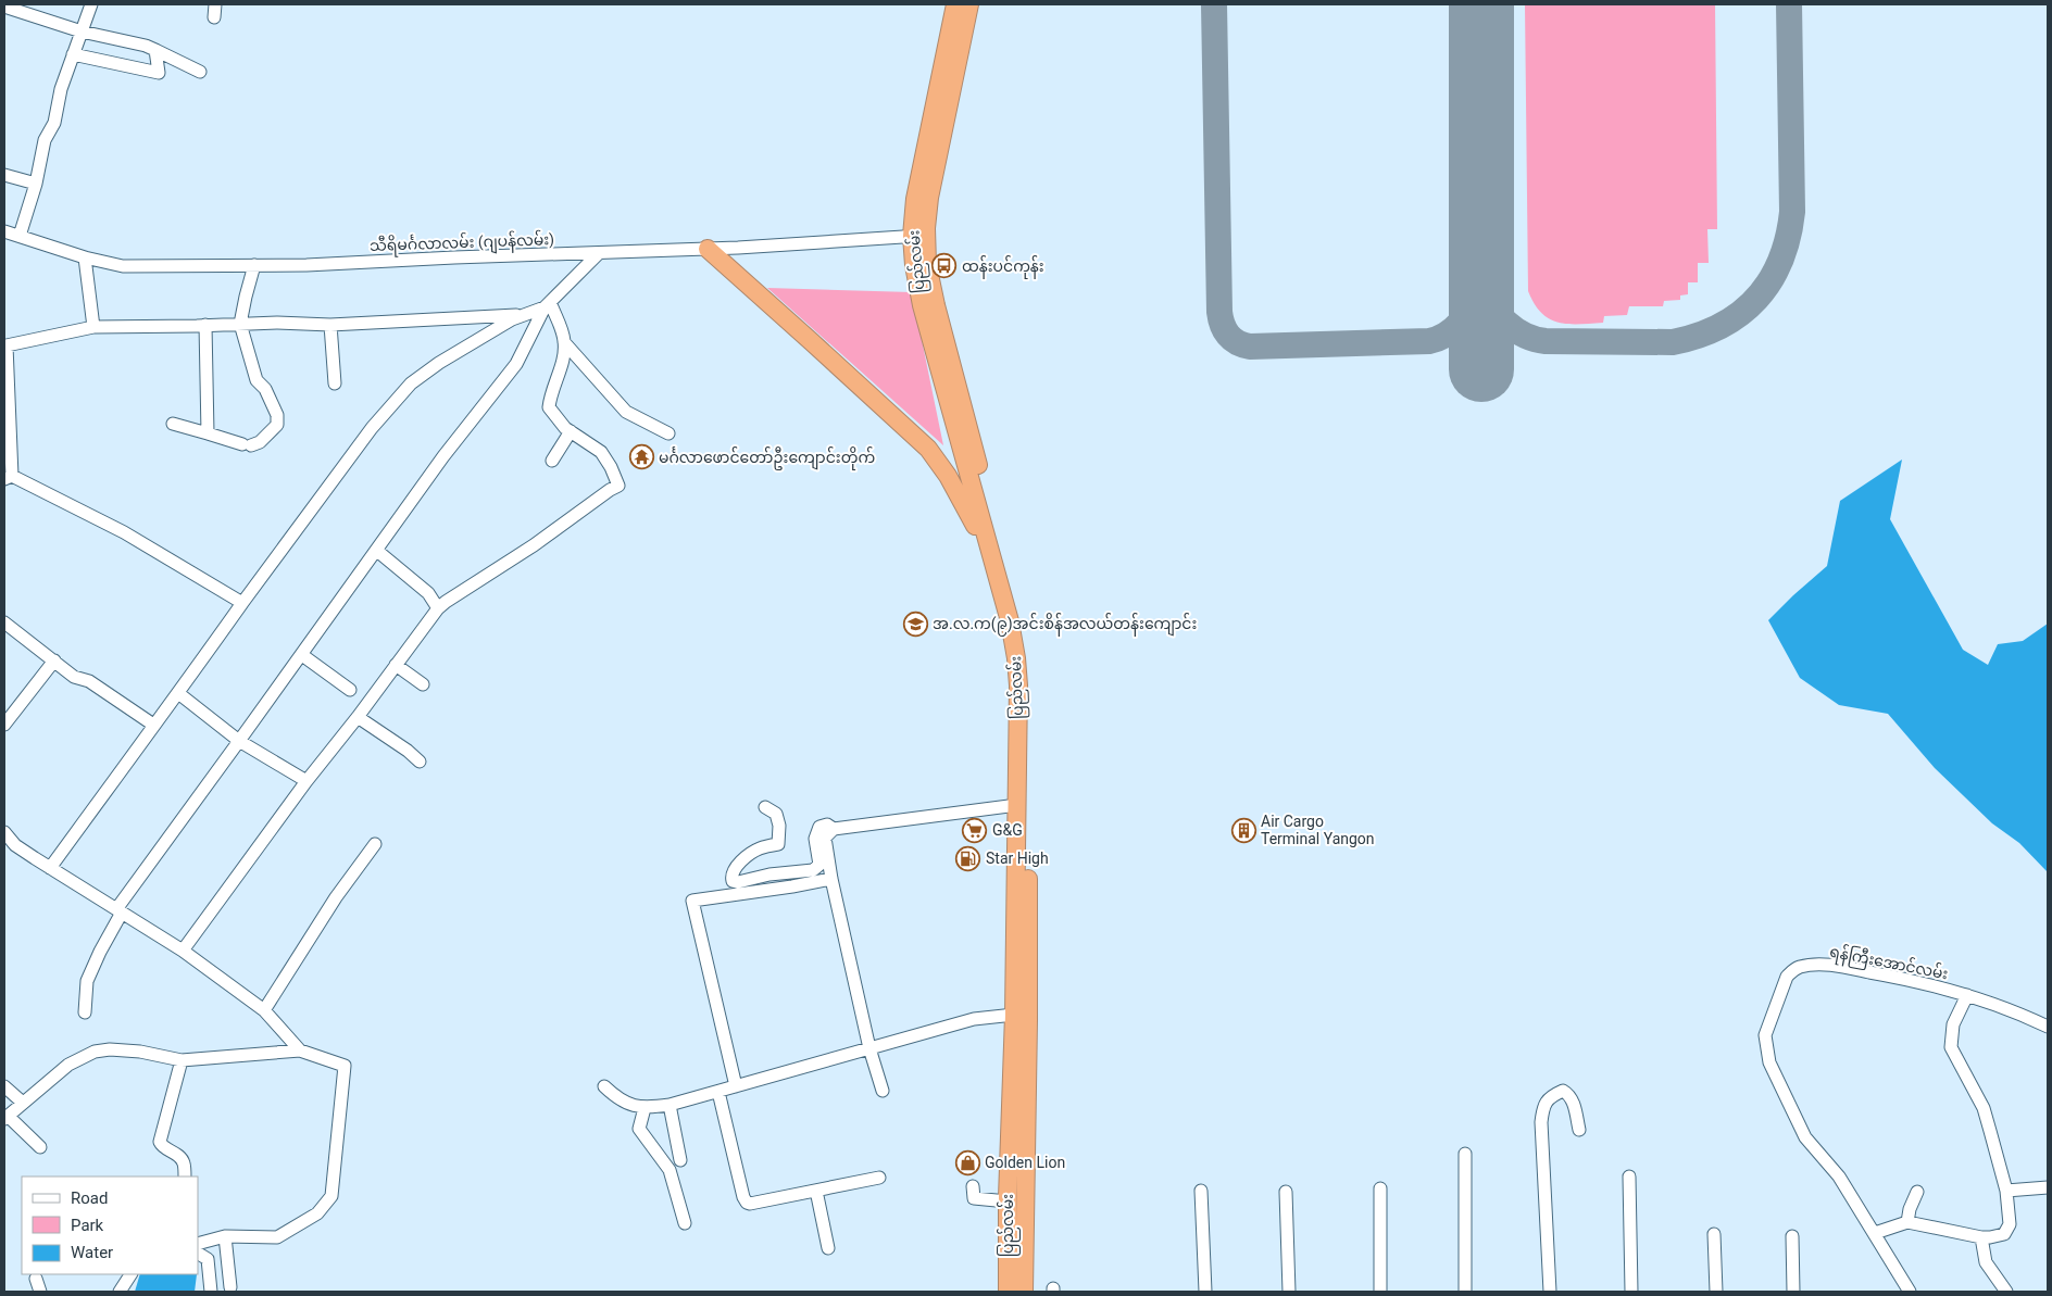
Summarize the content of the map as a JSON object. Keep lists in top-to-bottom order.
{
  "streets": {
    "highway": ["ပြည်လမ်း"],
    "street": ["သီရိမင်္ဂလာလမ်း (ဂျပန်လမ်း)", "ရန်ကြီးအောင်လမ်း"]
  },
  "crossings": [
    ["သီရိမင်္ဂလာလမ်း (ဂျပန်လမ်း)", "ပြည်လမ်း"]
  ],
  "places": {
    "bus stop": ["ထန်းပင်ကုန်း"],
    "temple": ["မင်္ဂလာဖောင်တော်ဦးကျောင်းတိုက်"],
    "school or university": ["အ.လ.က(၉)အင်းစိန်အလယ်တန်းကျောင်း"],
    "supermarket": ["G&G"],
    "building": ["Air Cargo Terminal Yangon"],
    "fuel station": ["Star High"],
    "shop": ["Golden Lion"]
  },
  "legend": ["Road", "Park", "Water"]
}
